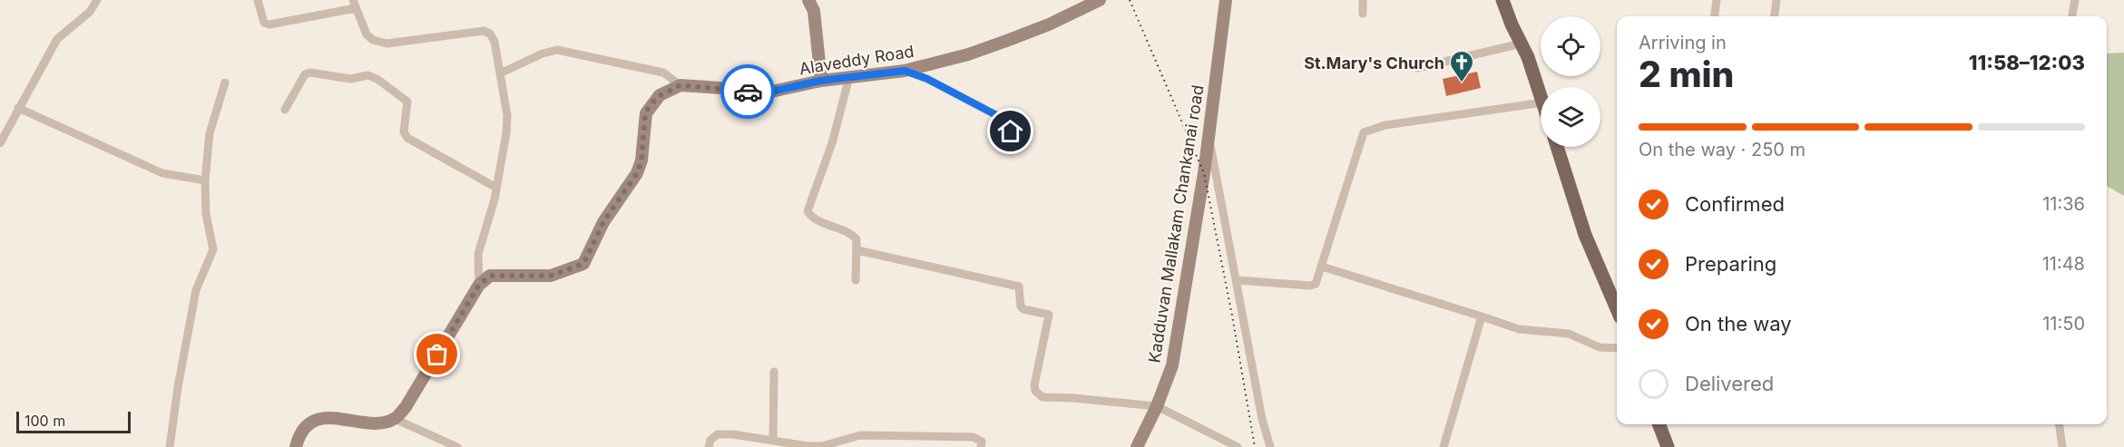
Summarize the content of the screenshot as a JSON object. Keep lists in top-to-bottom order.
{
  "streets": {
    "street": ["Alaveddy Road", "Kadduvan Mallakam Chankanai road"]
  },
  "places": {
    "church": ["St.Mary's Church"]
  },
  "scale_bar": "100 m",
  "page": {
    "heading": ["2 min", "Arriving in", "11:58–12:03"],
    "bar": "On the way · 250 m",
    "list": [
      ["Confirmed", "11:36"],
      ["Preparing", "11:48"],
      ["On the way", "11:50"],
      "Delivered"
    ],
    "scale": "100 m"
  }
}
